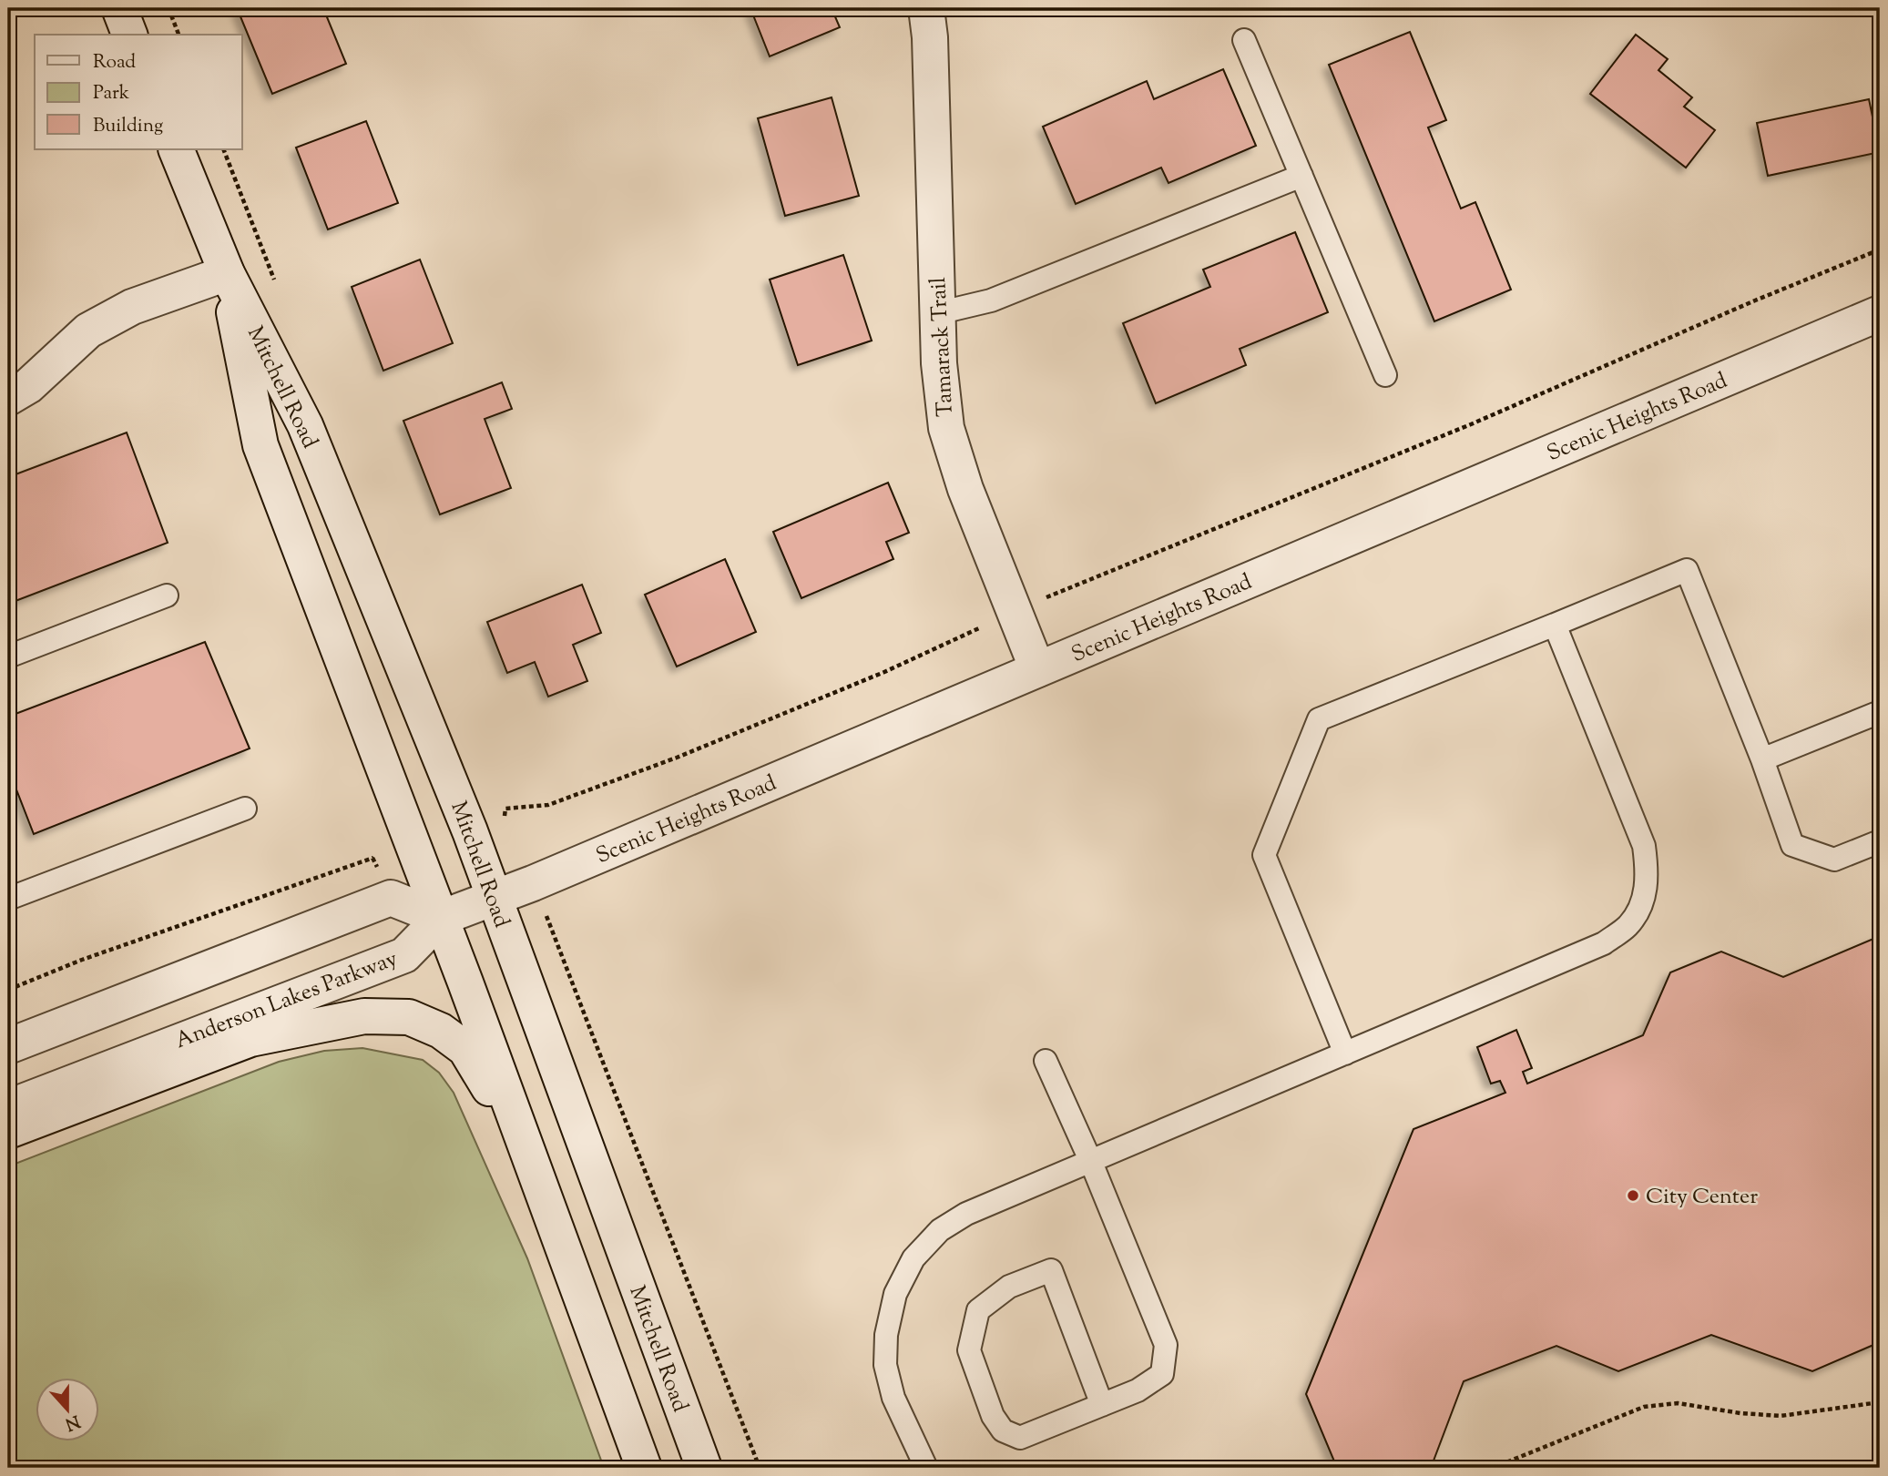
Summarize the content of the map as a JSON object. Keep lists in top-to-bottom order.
{
  "streets": {
    "street": [
      "Tamarack Trail",
      "Mitchell Road",
      "Scenic Heights Road",
      "Anderson Lakes Parkway"
    ]
  },
  "crossings": [
    ["Tamarack Trail", "Scenic Heights Road"],
    ["Mitchell Road", "Scenic Heights Road"],
    ["Mitchell Road", "Anderson Lakes Parkway"],
    ["Scenic Heights Road", "Anderson Lakes Parkway"]
  ],
  "places": ["City Center"],
  "legend": ["Road", "Park", "Building"],
  "north": "bottom"
}
